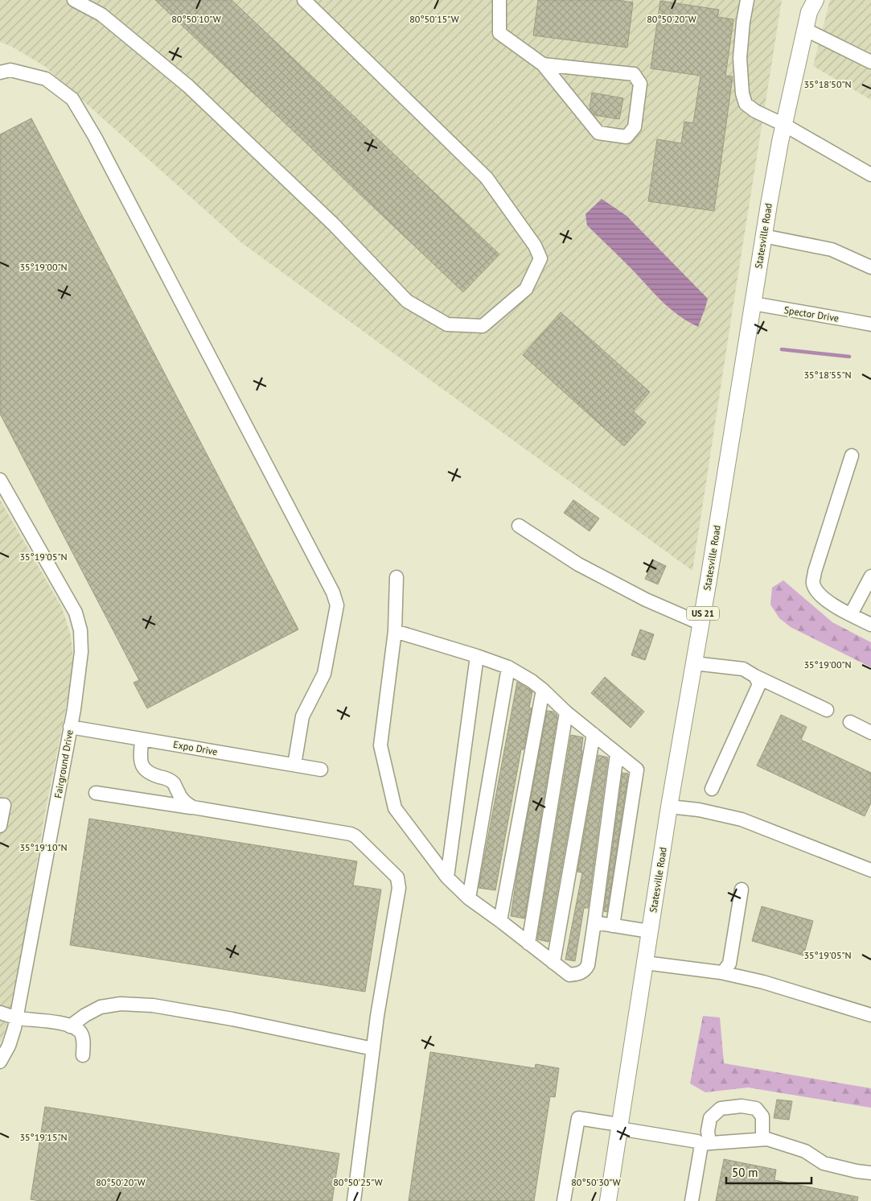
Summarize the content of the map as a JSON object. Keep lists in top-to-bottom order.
{
  "streets": {
    "main road": ["Statesville Road", "US 21"],
    "street": ["Spector Drive", "Expo Drive", "Fairground Drive"]
  },
  "crossings": [
    ["Statesville Road", "Spector Drive"],
    ["Expo Drive", "Fairground Drive"]
  ],
  "scale_bar": "50 m",
  "coordinates": [
    "80°50'10\"W",
    "80°50'15\"W",
    "80°50'20\"W",
    "35°18'50\"N",
    "35°19'00\"N",
    "35°18'55\"N",
    "35°19'05\"N",
    "35°19'10\"N",
    "35°19'15\"N",
    "80°50'25\"W",
    "80°50'30\"W"
  ]
}
